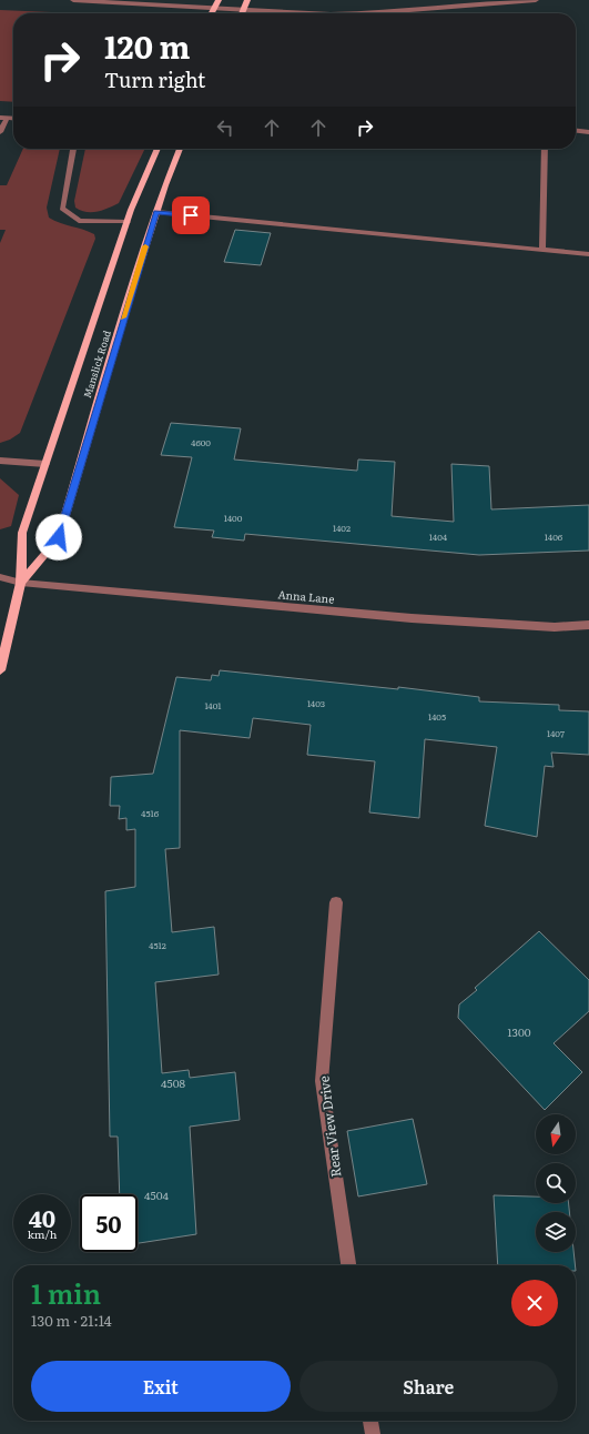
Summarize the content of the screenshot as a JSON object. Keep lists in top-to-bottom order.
{
  "streets": {
    "main road": ["Manslick Road"],
    "street": ["Anna Lane", "Rear View Drive"]
  },
  "crossings": [
    ["Manslick Road", "Anna Lane"]
  ],
  "house_numbers": [
    "4600",
    "1400",
    "1402",
    "1404",
    "1406",
    "1403",
    "1401",
    "1405",
    "1407",
    "4516",
    "4512",
    "1300",
    "4508",
    "4504"
  ],
  "north": "bottom",
  "page": {
    "turn": ["120 m", "Turn right"],
    "speed": "40 km/h",
    "limit": "50",
    "heading": ["1 min", "130 m · 21:14"],
    "buttons": ["Exit", "Share"]
  }
}
